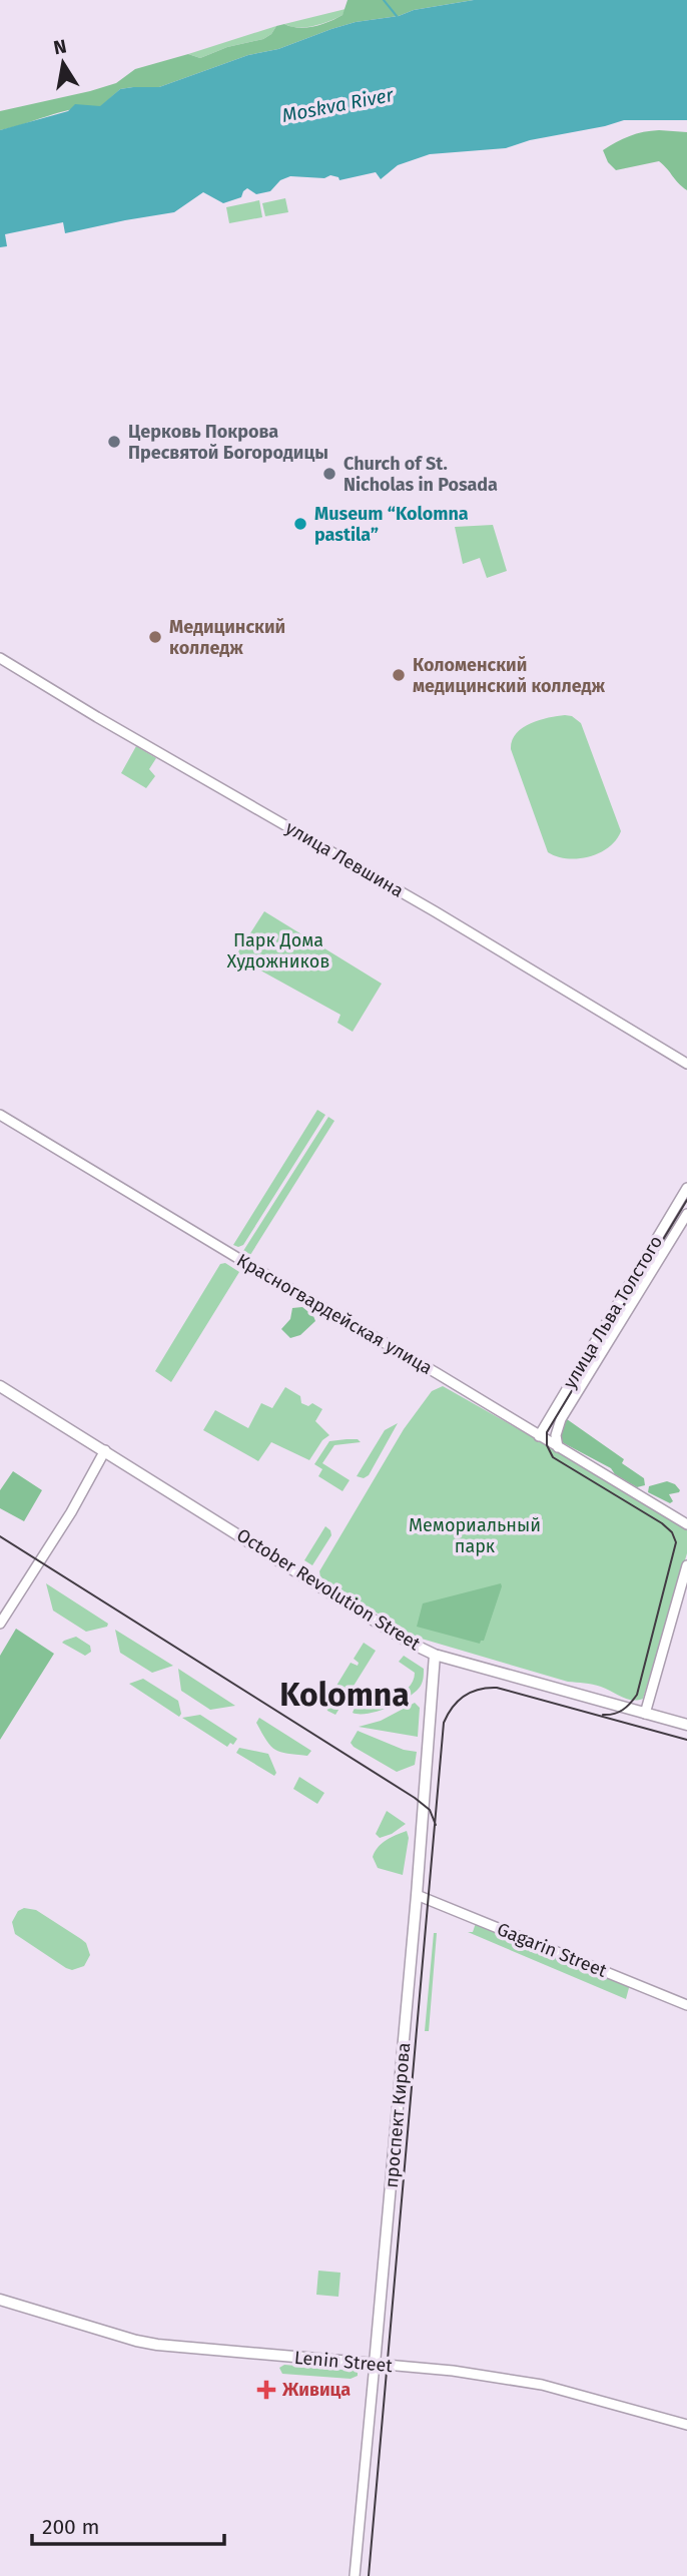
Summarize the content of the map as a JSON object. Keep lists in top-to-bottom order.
{
  "streets": {
    "main road": ["October Revolution Street", "проспект Кирова", "Lenin Street"],
    "street": [
      "улица Левшина",
      "улица Льва Толстого",
      "Красногвардейская улица",
      "Gagarin Street"
    ]
  },
  "crossings": [
    ["улица Льва Толстого", "Красногвардейская улица"],
    ["October Revolution Street", "проспект Кирова"],
    ["Gagarin Street", "проспект Кирова"],
    ["проспект Кирова", "Lenin Street"]
  ],
  "districts": ["Kolomna"],
  "water": ["Moskva River"],
  "parks": ["Парк Дома Художников", "Мемориальный парк"],
  "places": {
    "other": [
      "Церковь Покрова Пресвятой Богородицы",
      "Church of St. Nicholas in Posada",
      "Museum “Kolomna pastila”",
      "Медицинский колледж",
      "Коломенский медицинский колледж"
    ],
    "health": ["Живица"]
  },
  "scale_bar": "200 m",
  "north": "top"
}
